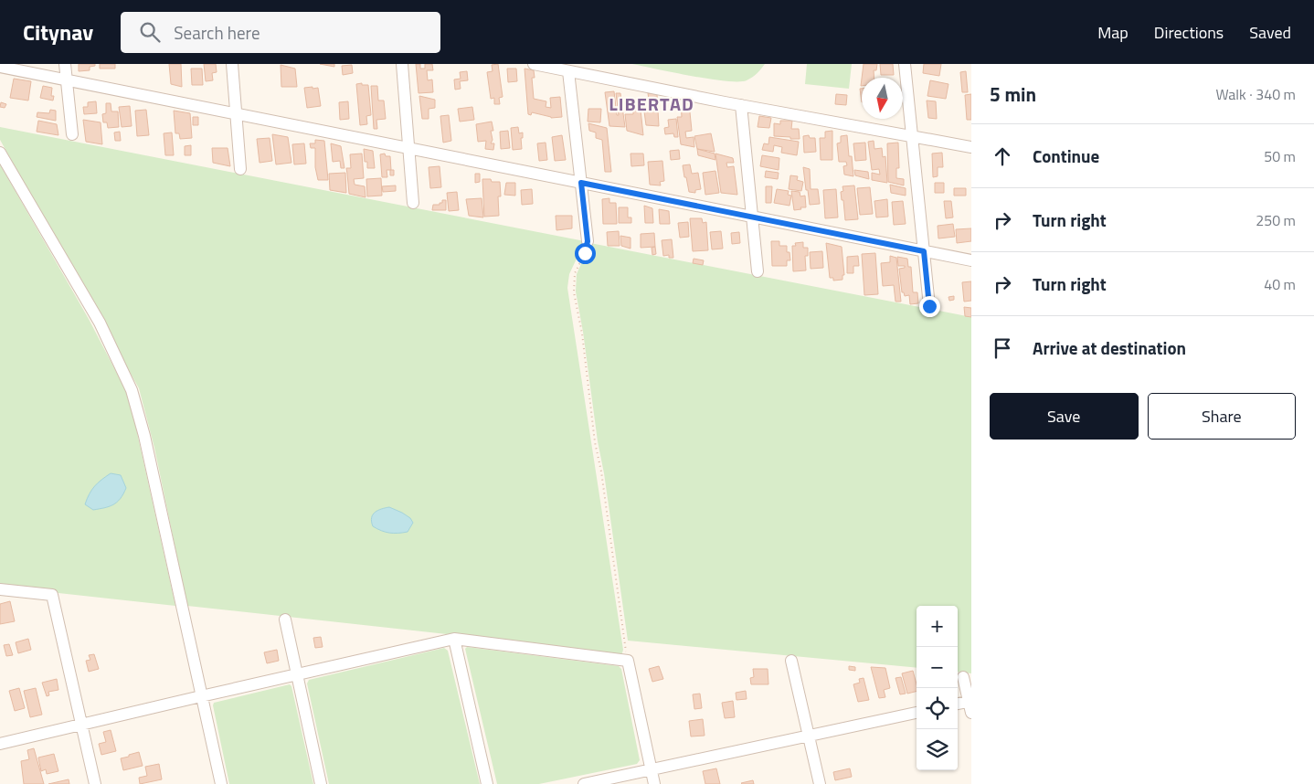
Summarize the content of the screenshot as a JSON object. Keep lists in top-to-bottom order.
{
  "districts": ["LIBERTAD"],
  "north": "bottom",
  "page": {
    "header": "Citynav",
    "search": "Search here",
    "nav": ["Map", "Directions", "Saved"],
    "heading": ["5 min", "Walk · 340 m"],
    "list": [
      ["Continue", "50 m"],
      ["Turn right", "250 m"],
      ["Turn right", "40 m"],
      "Arrive at destination"
    ],
    "buttons": ["Save", "Share"],
    "map_buttons": ["+", "−"]
  }
}
